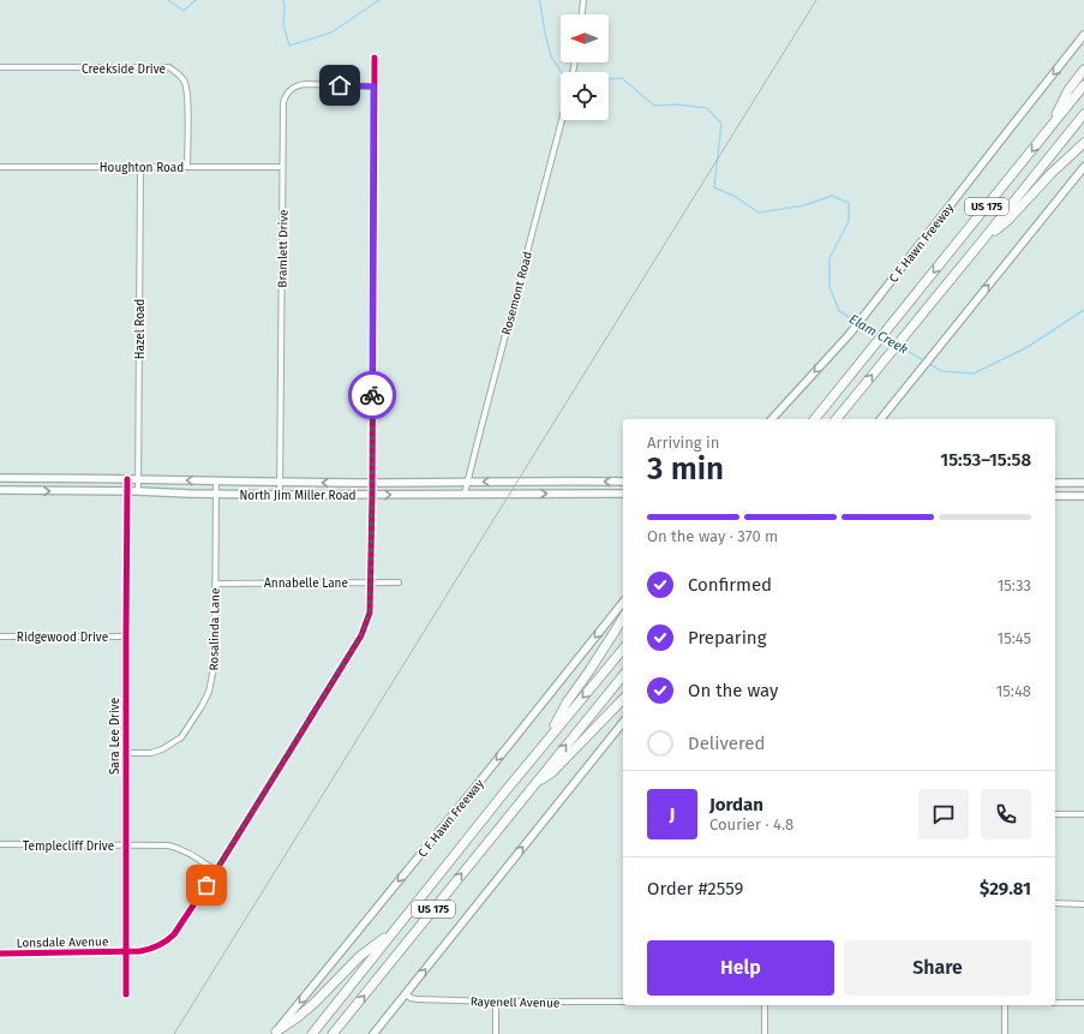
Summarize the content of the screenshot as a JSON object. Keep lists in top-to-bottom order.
{
  "streets": {
    "highway": ["US 175"],
    "main road": ["C F Hawn Freeway", "North Jim Miller Road"],
    "street": [
      "Creekside Drive",
      "Houghton Road",
      "Bramlett Drive",
      "Rosemont Road",
      "Hazel Road",
      "Annabelle Lane",
      "Rosalinda Lane",
      "Ridgewood Drive",
      "Sara Lee Drive",
      "Templecliff Drive",
      "Lonsdale Avenue",
      "Rayenell Avenue"
    ]
  },
  "crossings": [
    ["Creekside Drive", "Houghton Road"],
    ["Houghton Road", "Bramlett Drive"],
    ["Houghton Road", "Hazel Road"],
    ["Bramlett Drive", "North Jim Miller Road"],
    ["Bramlett Drive", "Lonsdale Avenue"],
    ["Rosemont Road", "North Jim Miller Road"],
    ["Hazel Road", "North Jim Miller Road"],
    ["North Jim Miller Road", "Rosalinda Lane"],
    ["North Jim Miller Road", "Sara Lee Drive"],
    ["North Jim Miller Road", "Lonsdale Avenue"],
    ["Annabelle Lane", "Rosalinda Lane"],
    ["Annabelle Lane", "Lonsdale Avenue"],
    ["Rosalinda Lane", "Sara Lee Drive"],
    ["Ridgewood Drive", "Sara Lee Drive"],
    ["Sara Lee Drive", "Templecliff Drive"],
    ["Sara Lee Drive", "Lonsdale Avenue"],
    ["Templecliff Drive", "Lonsdale Avenue"]
  ],
  "one_way": ["C F Hawn Freeway"],
  "water": ["Elam Creek"],
  "north": "left",
  "page": {
    "heading": ["3 min", "Arriving in", "15:53–15:58"],
    "panel": [
      "Jordan",
      "Courier · 4.8",
      "Order #2559",
      "$29.81"
    ],
    "bar": "On the way · 370 m",
    "list": [
      ["Confirmed", "15:33"],
      ["Preparing", "15:45"],
      ["On the way", "15:48"],
      "Delivered"
    ],
    "round": "J",
    "buttons": ["Help", "Share"]
  }
}
